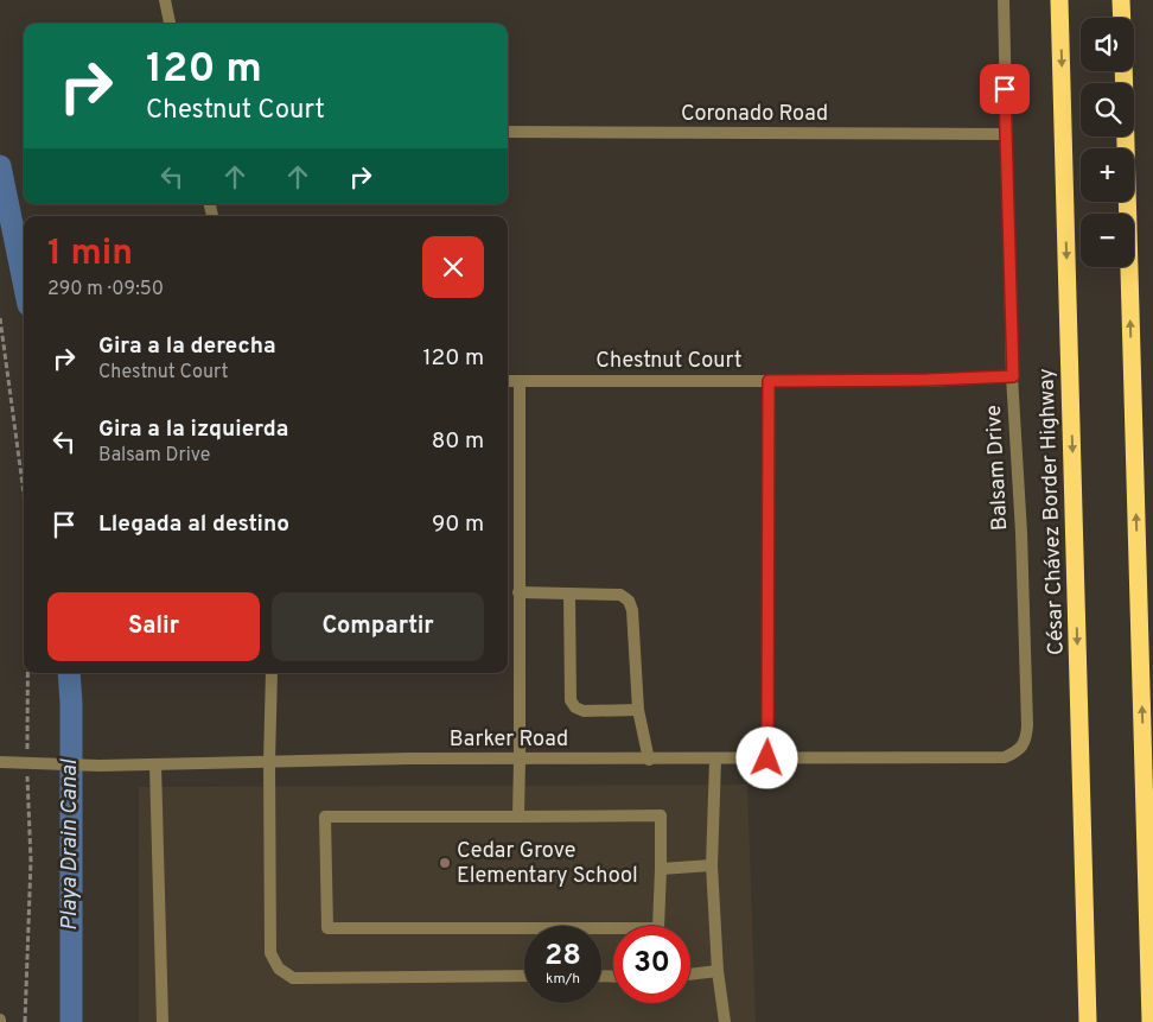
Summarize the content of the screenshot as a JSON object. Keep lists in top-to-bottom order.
{
  "streets": {
    "highway": ["César Chávez Border Highway"],
    "street": [
      "Coronado Road",
      "Chestnut Court",
      "Balsam Drive",
      "Barker Road"
    ]
  },
  "crossings": [
    ["Coronado Road", "Balsam Drive"],
    ["Chestnut Court", "Balsam Drive"],
    ["Balsam Drive", "Barker Road"]
  ],
  "water": ["Playa Drain Canal"],
  "places": ["Cedar Grove Elementary School"],
  "page": {
    "map_buttons": ["+", "−"],
    "turn": ["120 m", "Chestnut Court"],
    "heading": ["1 min", "290 m · 09:50"],
    "list": [
      {
        "name": "Gira a la derecha",
        "note": "Chestnut Court",
        "value": "120 m"
      },
      {
        "name": "Gira a la izquierda",
        "note": "Balsam Drive",
        "value": "80 m"
      },
      {
        "name": "Llegada al destino",
        "value": "90 m"
      }
    ],
    "buttons": ["Salir", "Compartir"],
    "speed": "28 km/h",
    "limit": "30"
  }
}
